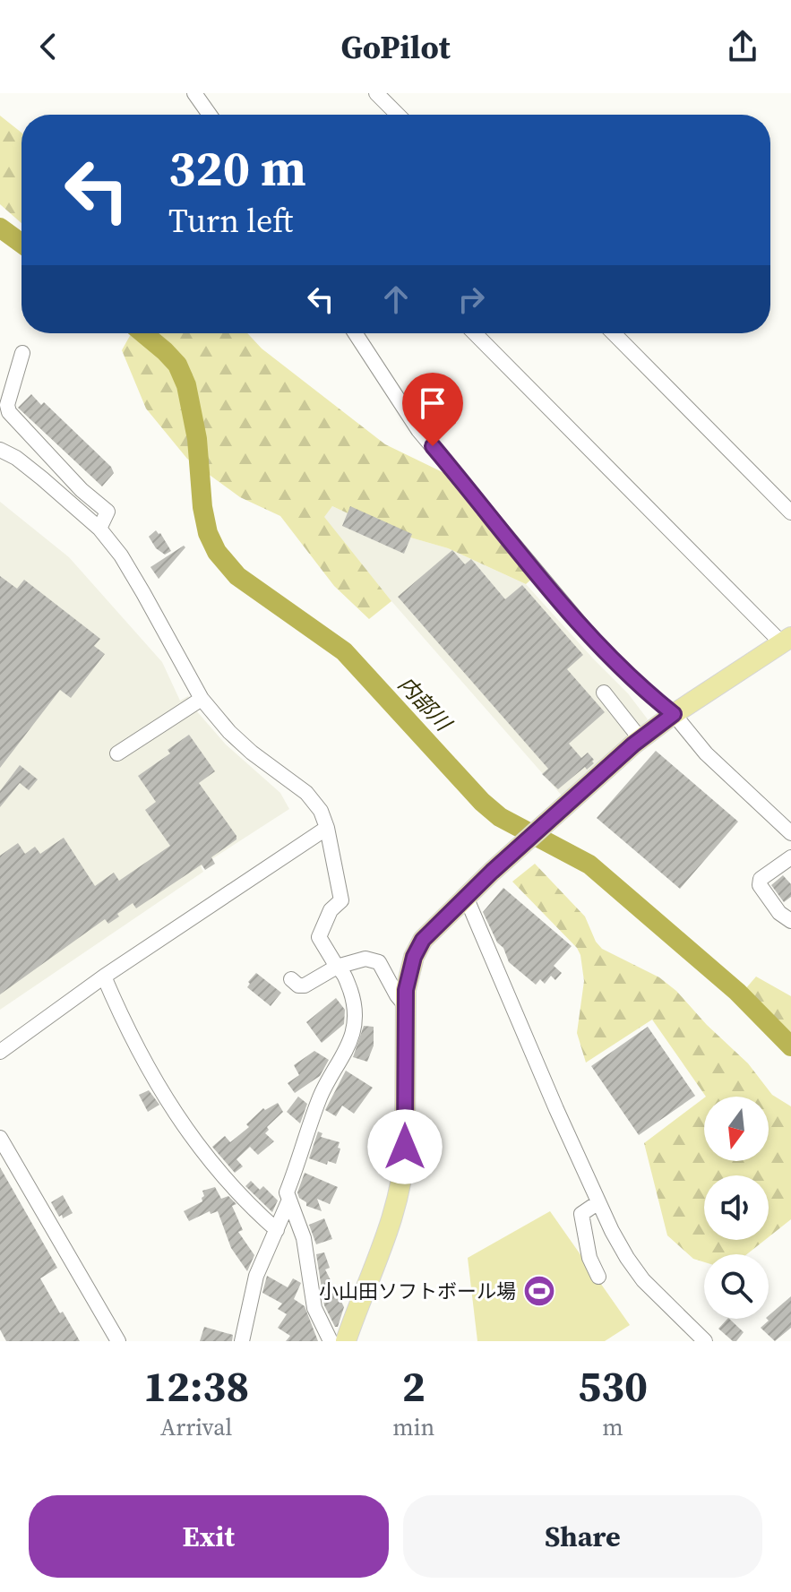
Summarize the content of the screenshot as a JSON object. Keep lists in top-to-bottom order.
{
  "water": ["内部川"],
  "places": {
    "sports": ["小山田ソフトボール場"]
  },
  "north": "bottom",
  "page": {
    "header": "GoPilot",
    "turn": ["320 m", "Turn left"],
    "eta": [
      "12:38",
      "Arrival",
      "2",
      "min",
      "530",
      "m"
    ],
    "buttons": ["Exit", "Share"]
  }
}
